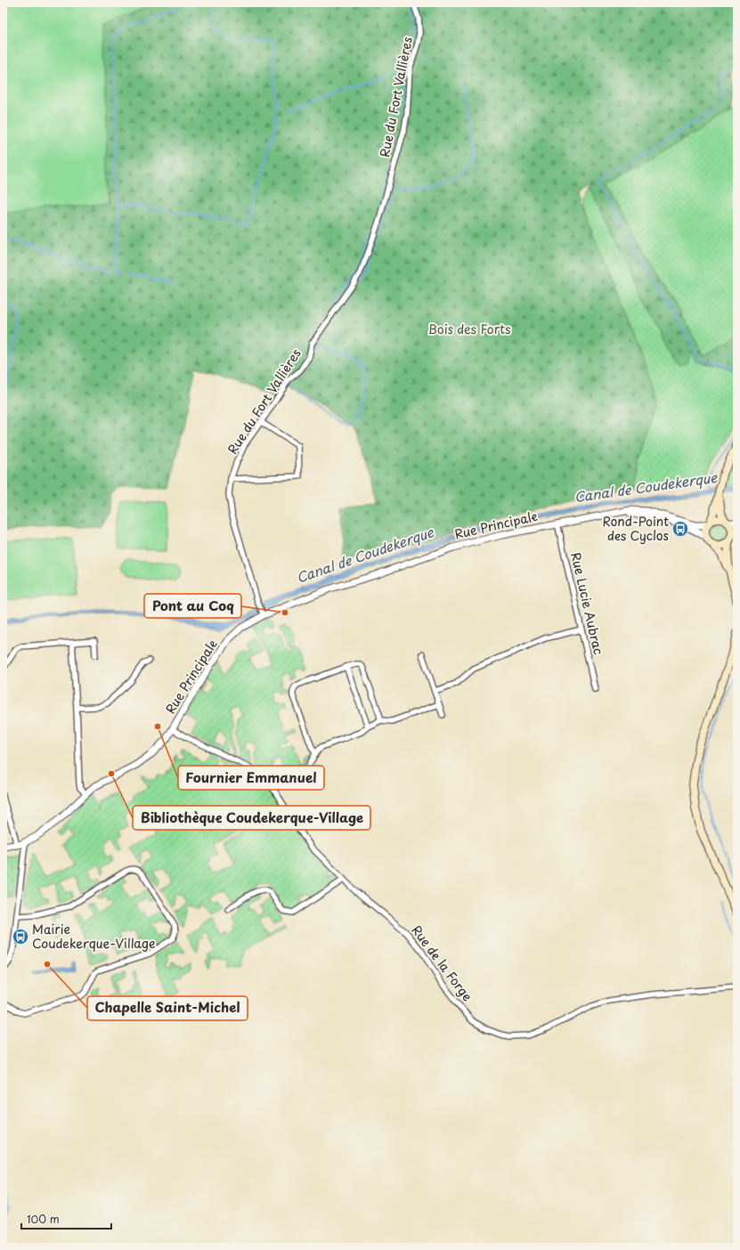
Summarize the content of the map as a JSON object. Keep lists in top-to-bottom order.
{
  "streets": {
    "street": [
      "Rue du Fort Vallières",
      "Rue Principale",
      "Rue Lucie Aubrac",
      "Rue de la Forge"
    ]
  },
  "crossings": [
    ["Rue du Fort Vallières", "Rue Principale"],
    ["Rue Principale", "Rue Lucie Aubrac"],
    ["Rue Principale", "Rue de la Forge"]
  ],
  "water": ["Canal de Coudekerque"],
  "parks": ["Bois des Forts"],
  "places": {
    "bus stop": ["Rond-Point des Cyclos", "Mairie Coudekerque-Village"],
    "other": [
      "Pont au Coq",
      "Fournier Emmanuel",
      "Bibliothèque Coudekerque-Village",
      "Chapelle Saint-Michel"
    ]
  },
  "scale_bar": "100 m"
}
